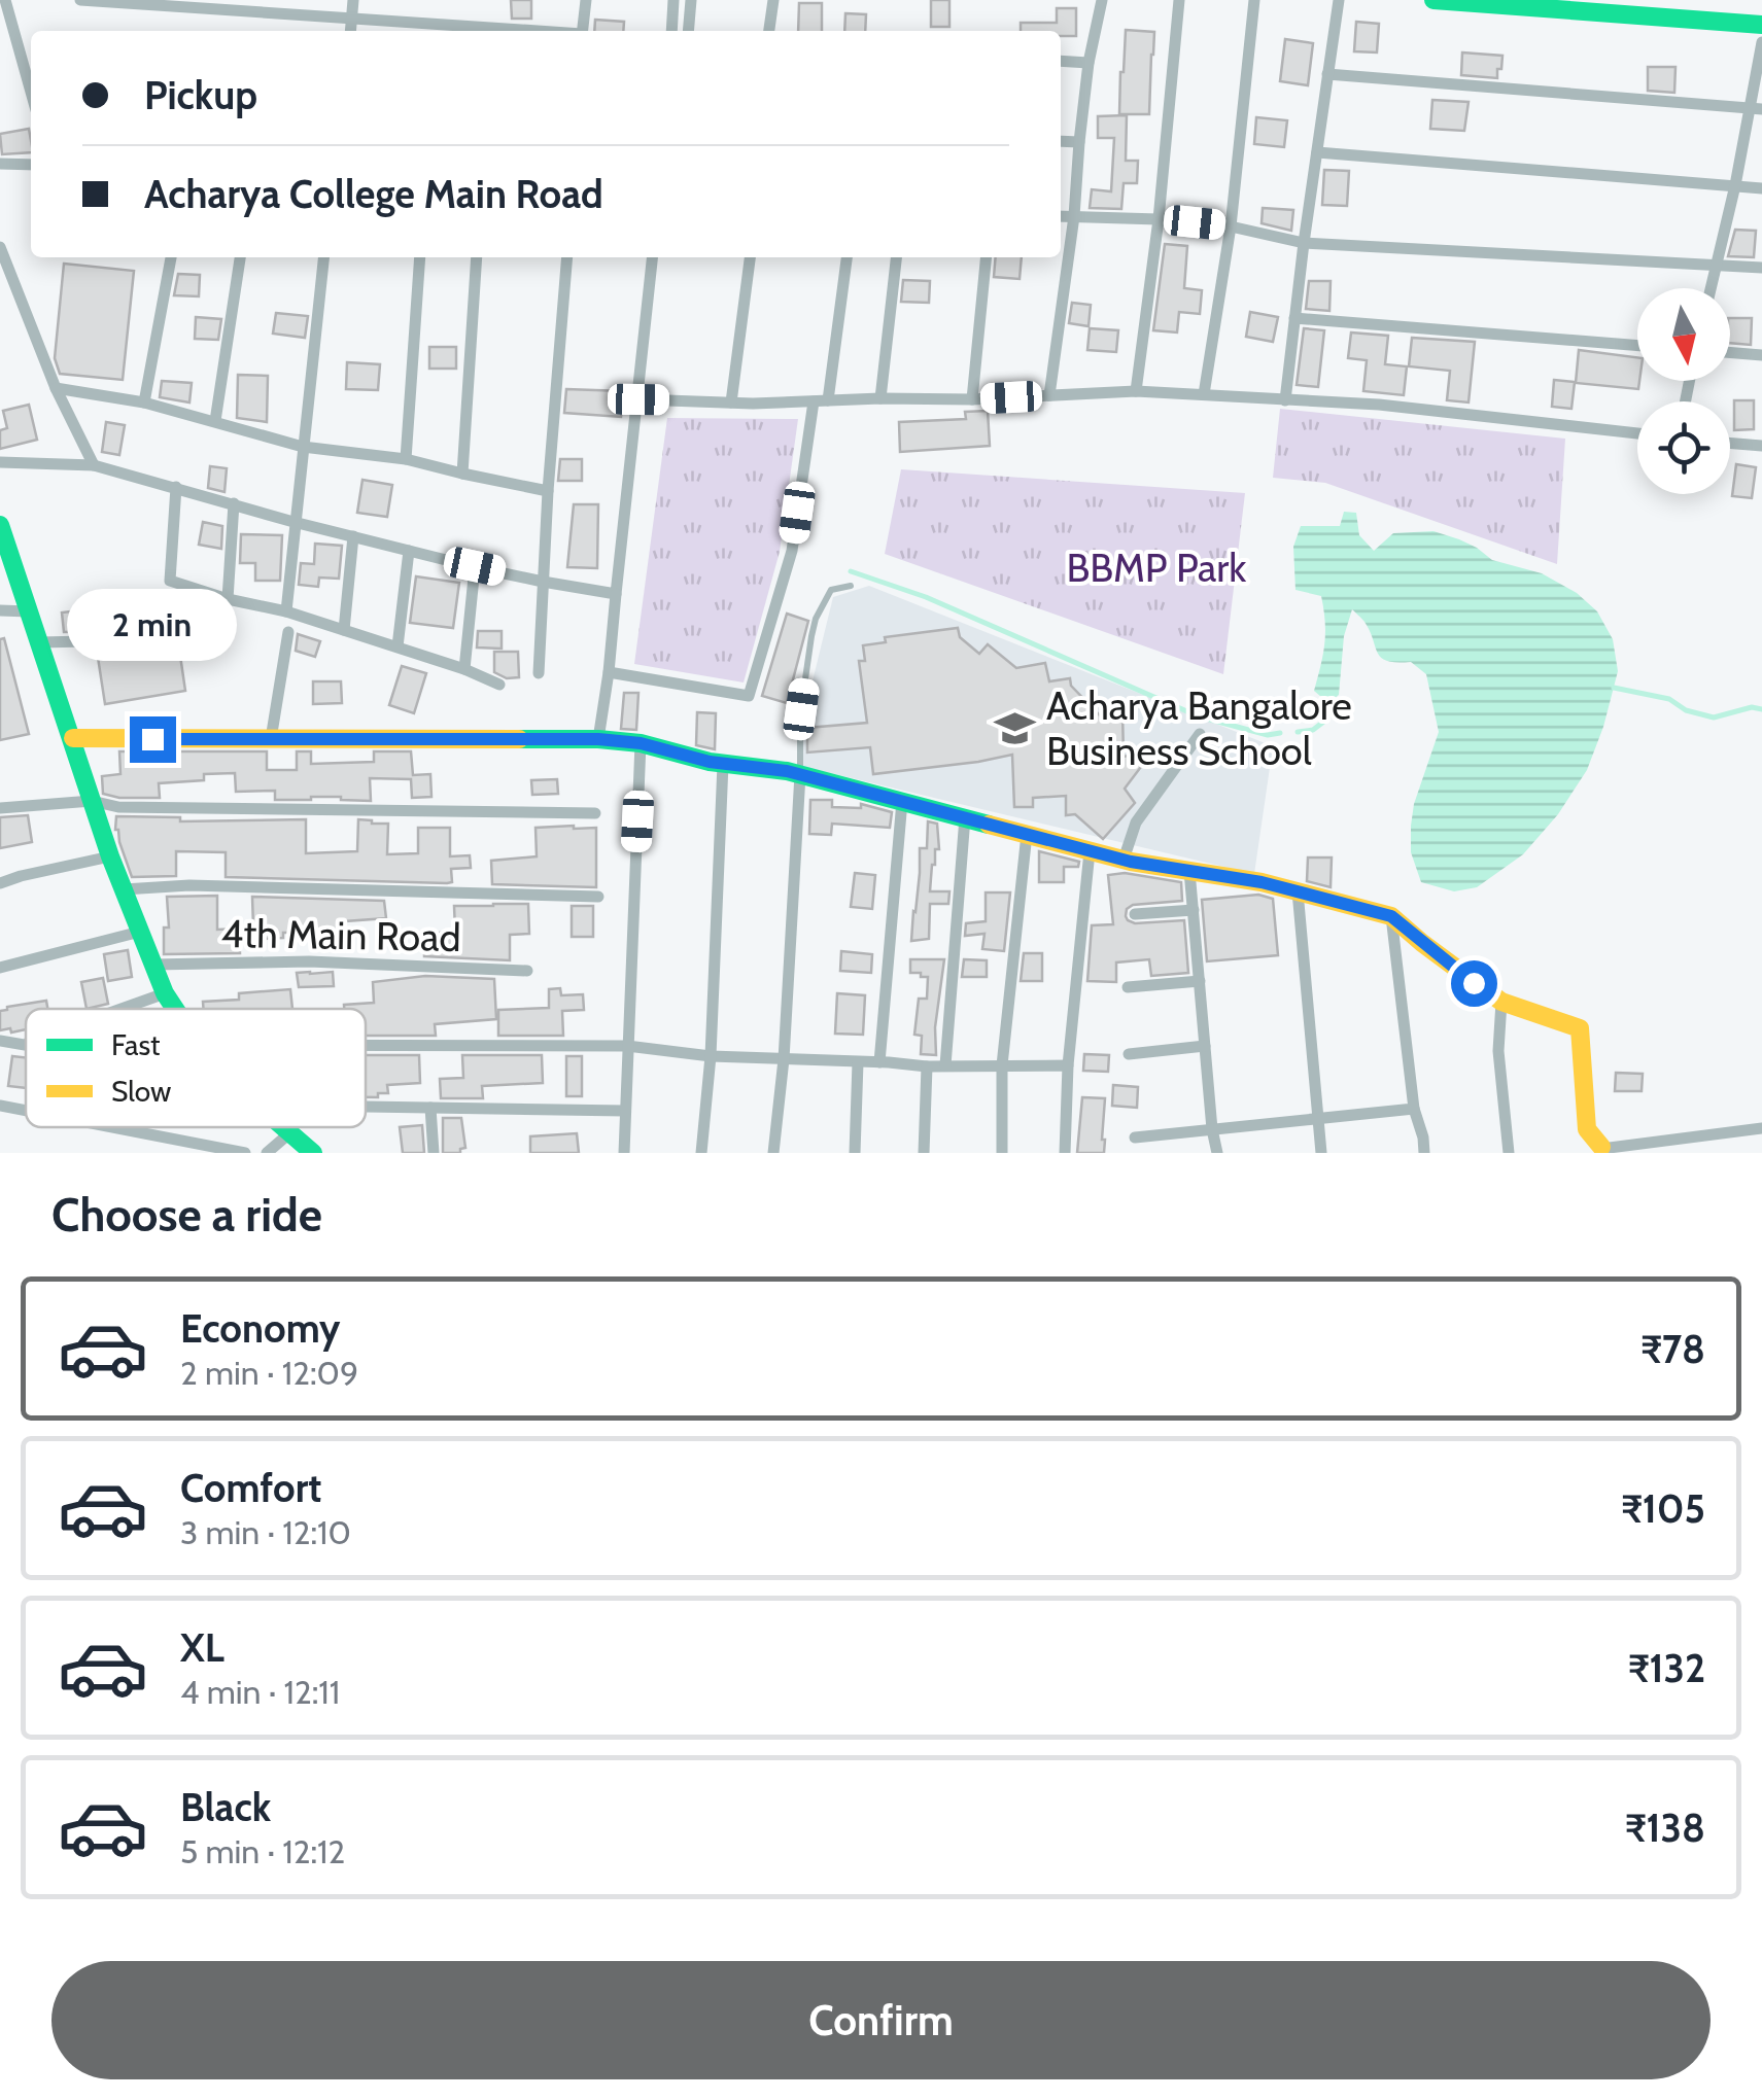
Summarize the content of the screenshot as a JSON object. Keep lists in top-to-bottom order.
{
  "streets": {
    "street": ["4th Main Road"]
  },
  "parks": ["BBMP Park"],
  "places": {
    "school or university": ["Acharya Bangalore Business School"]
  },
  "legend": ["Fast", "Slow"],
  "north": "bottom",
  "page": {
    "banner": ["Pickup", "Acharya College Main Road"],
    "bubble": "2 min",
    "heading": "Choose a ride",
    "list": [
      {
        "name": "Economy",
        "note": "2 min · 12:09",
        "value": "₹78"
      },
      {
        "name": "Comfort",
        "note": "3 min · 12:10",
        "value": "₹105"
      },
      {
        "name": "XL",
        "note": "4 min · 12:11",
        "value": "₹132"
      },
      {
        "name": "Black",
        "note": "5 min · 12:12",
        "value": "₹138"
      }
    ],
    "buttons": "Confirm"
  }
}
